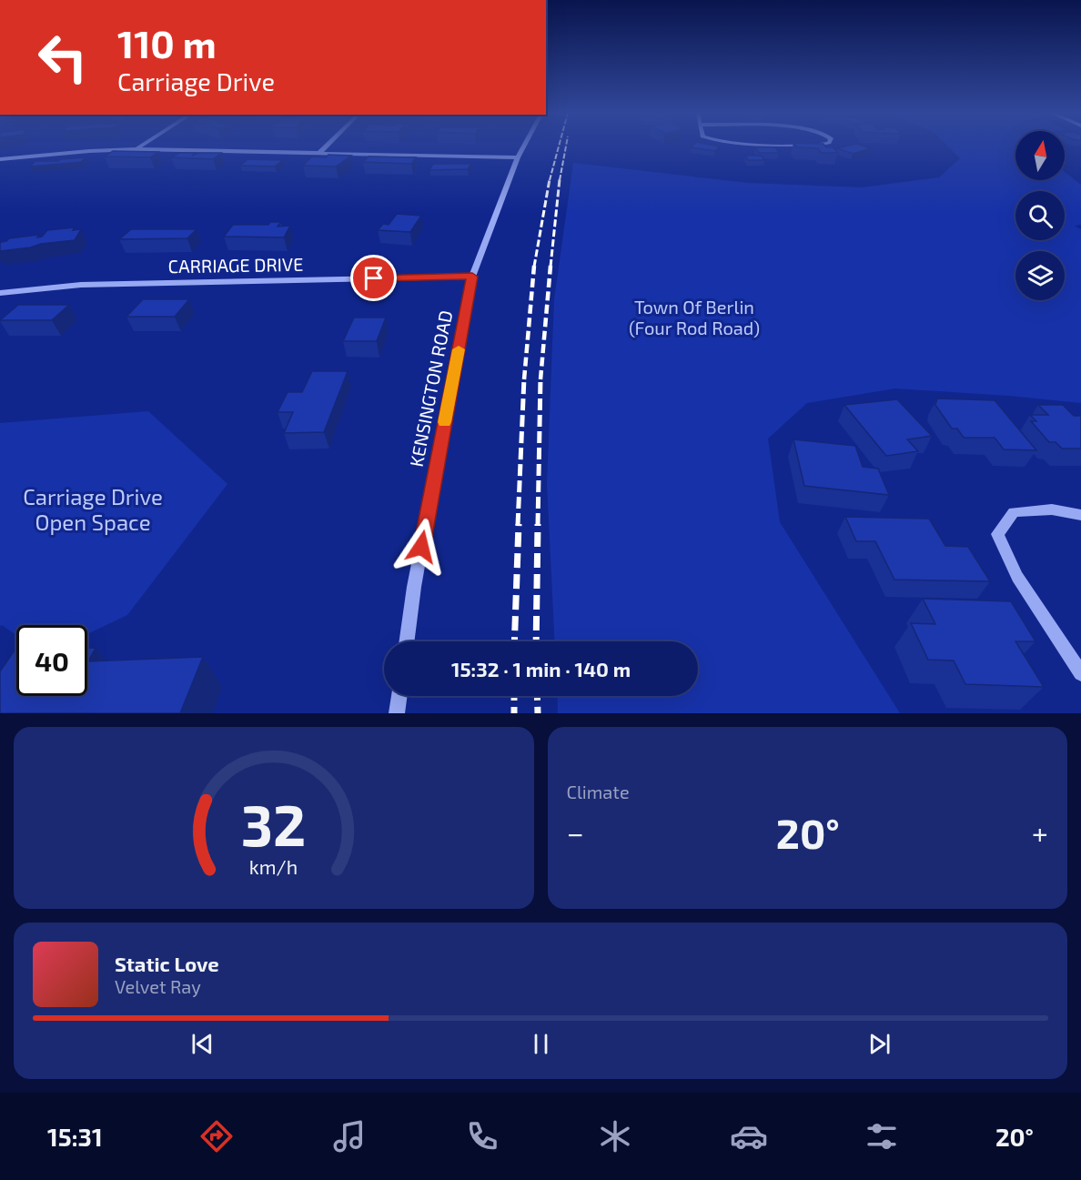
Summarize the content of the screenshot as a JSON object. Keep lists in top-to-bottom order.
{
  "streets": {
    "street": ["CARRIAGE DRIVE", "KENSINGTON ROAD"]
  },
  "crossings": [
    ["CARRIAGE DRIVE", "KENSINGTON ROAD"]
  ],
  "parks": ["Town Of Berlin (Four Rod Road)", "Carriage Drive Open Space"],
  "north": "top",
  "page": {
    "turn": ["110 m", "Carriage Drive"],
    "limit": "40",
    "trip": "15:32 · 1 min · 140 m",
    "tile": "Climate",
    "heat": ["−", "20°", "+"],
    "song": ["Static Love", "Velvet Ray"],
    "tabs": ["15:31", "20°"],
    "gauge": ["32", "km/h"]
  }
}
